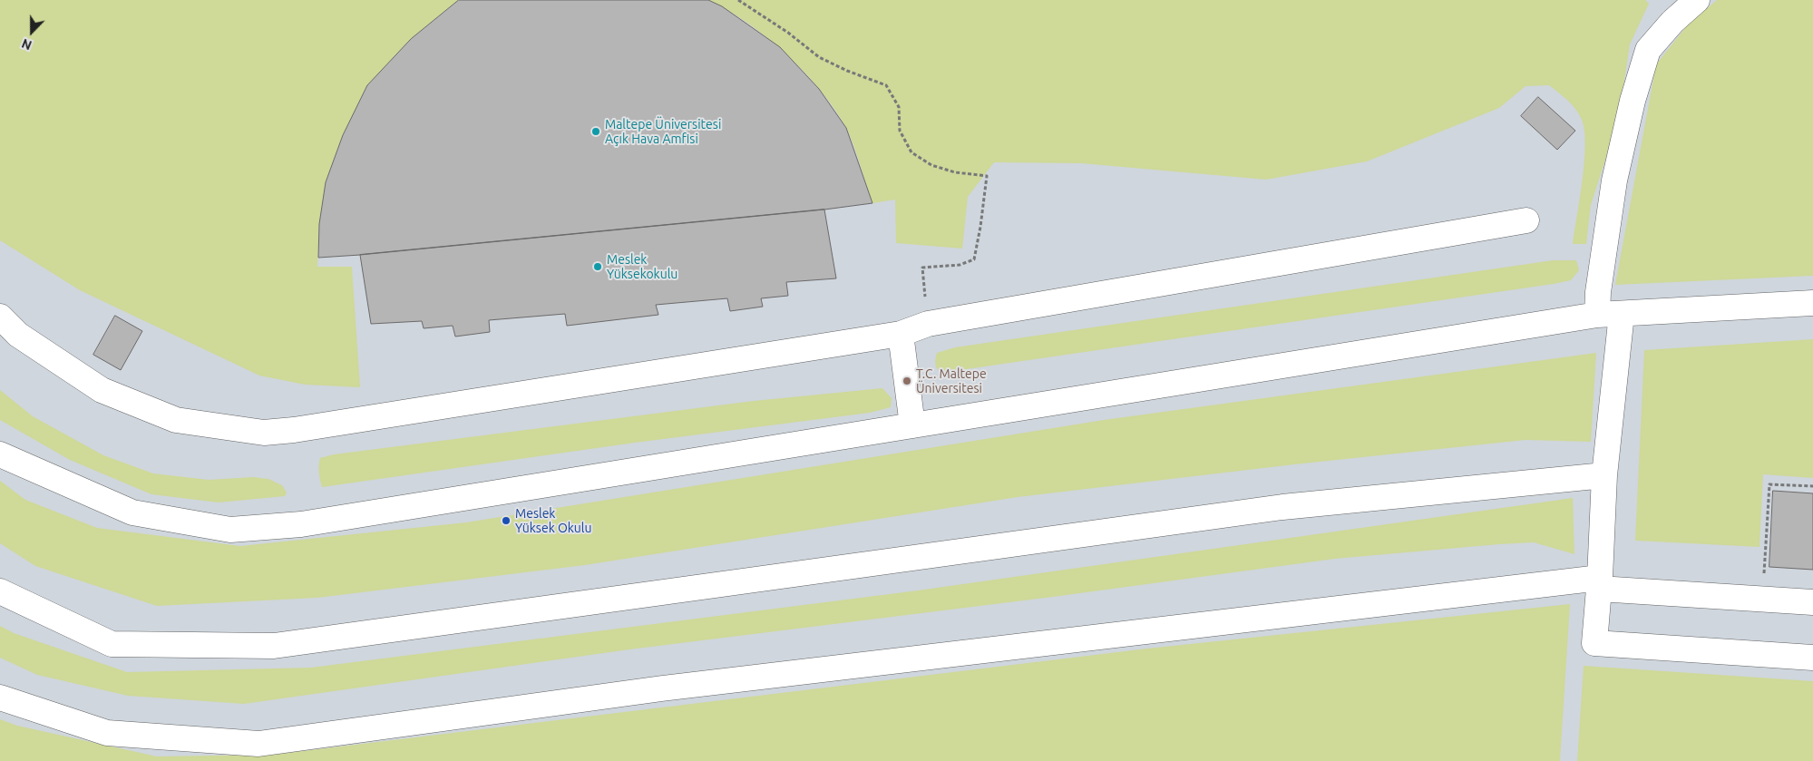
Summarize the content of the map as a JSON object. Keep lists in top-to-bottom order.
{
  "places": [
    "Maltepe Üniversitesi Açık Hava Amfisi",
    "Meslek Yüksekokulu",
    "T.C. Maltepe Üniversitesi",
    "Meslek Yüksek Okulu"
  ],
  "north": "bottom"
}
